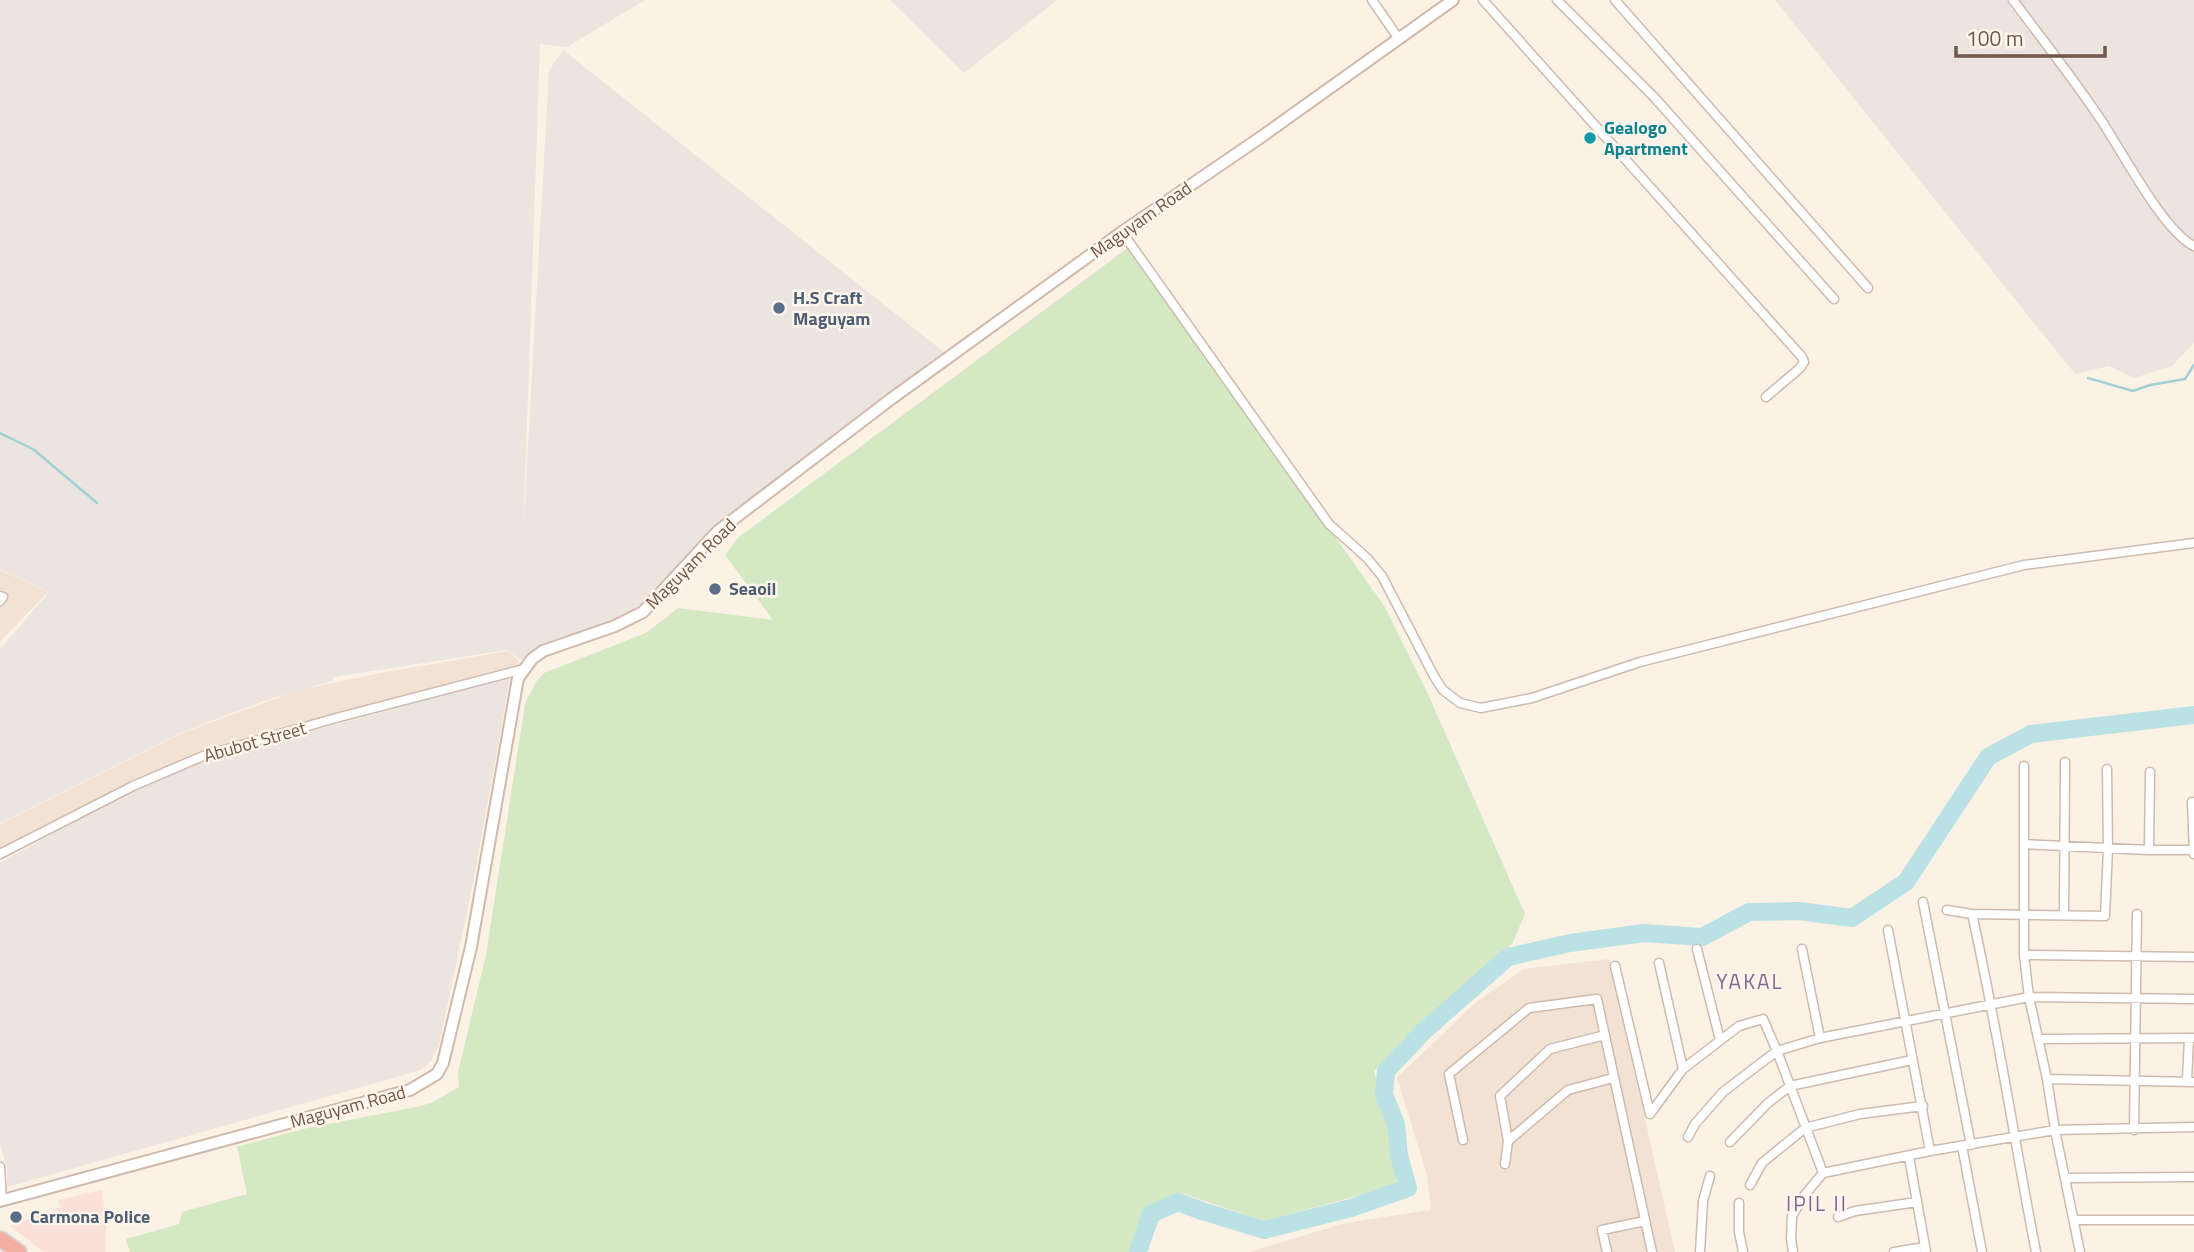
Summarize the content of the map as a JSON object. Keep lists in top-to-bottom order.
{
  "streets": {
    "main road": ["Maguyam Road"],
    "street": ["Abubot Street"]
  },
  "crossings": [
    ["Maguyam Road", "Abubot Street"]
  ],
  "districts": ["YAKAL", "IPIL II"],
  "places": [
    "Gealogo Apartment",
    "H.S Craft Maguyam",
    "Seaoil",
    "Carmona Police"
  ],
  "scale_bar": "100 m"
}
